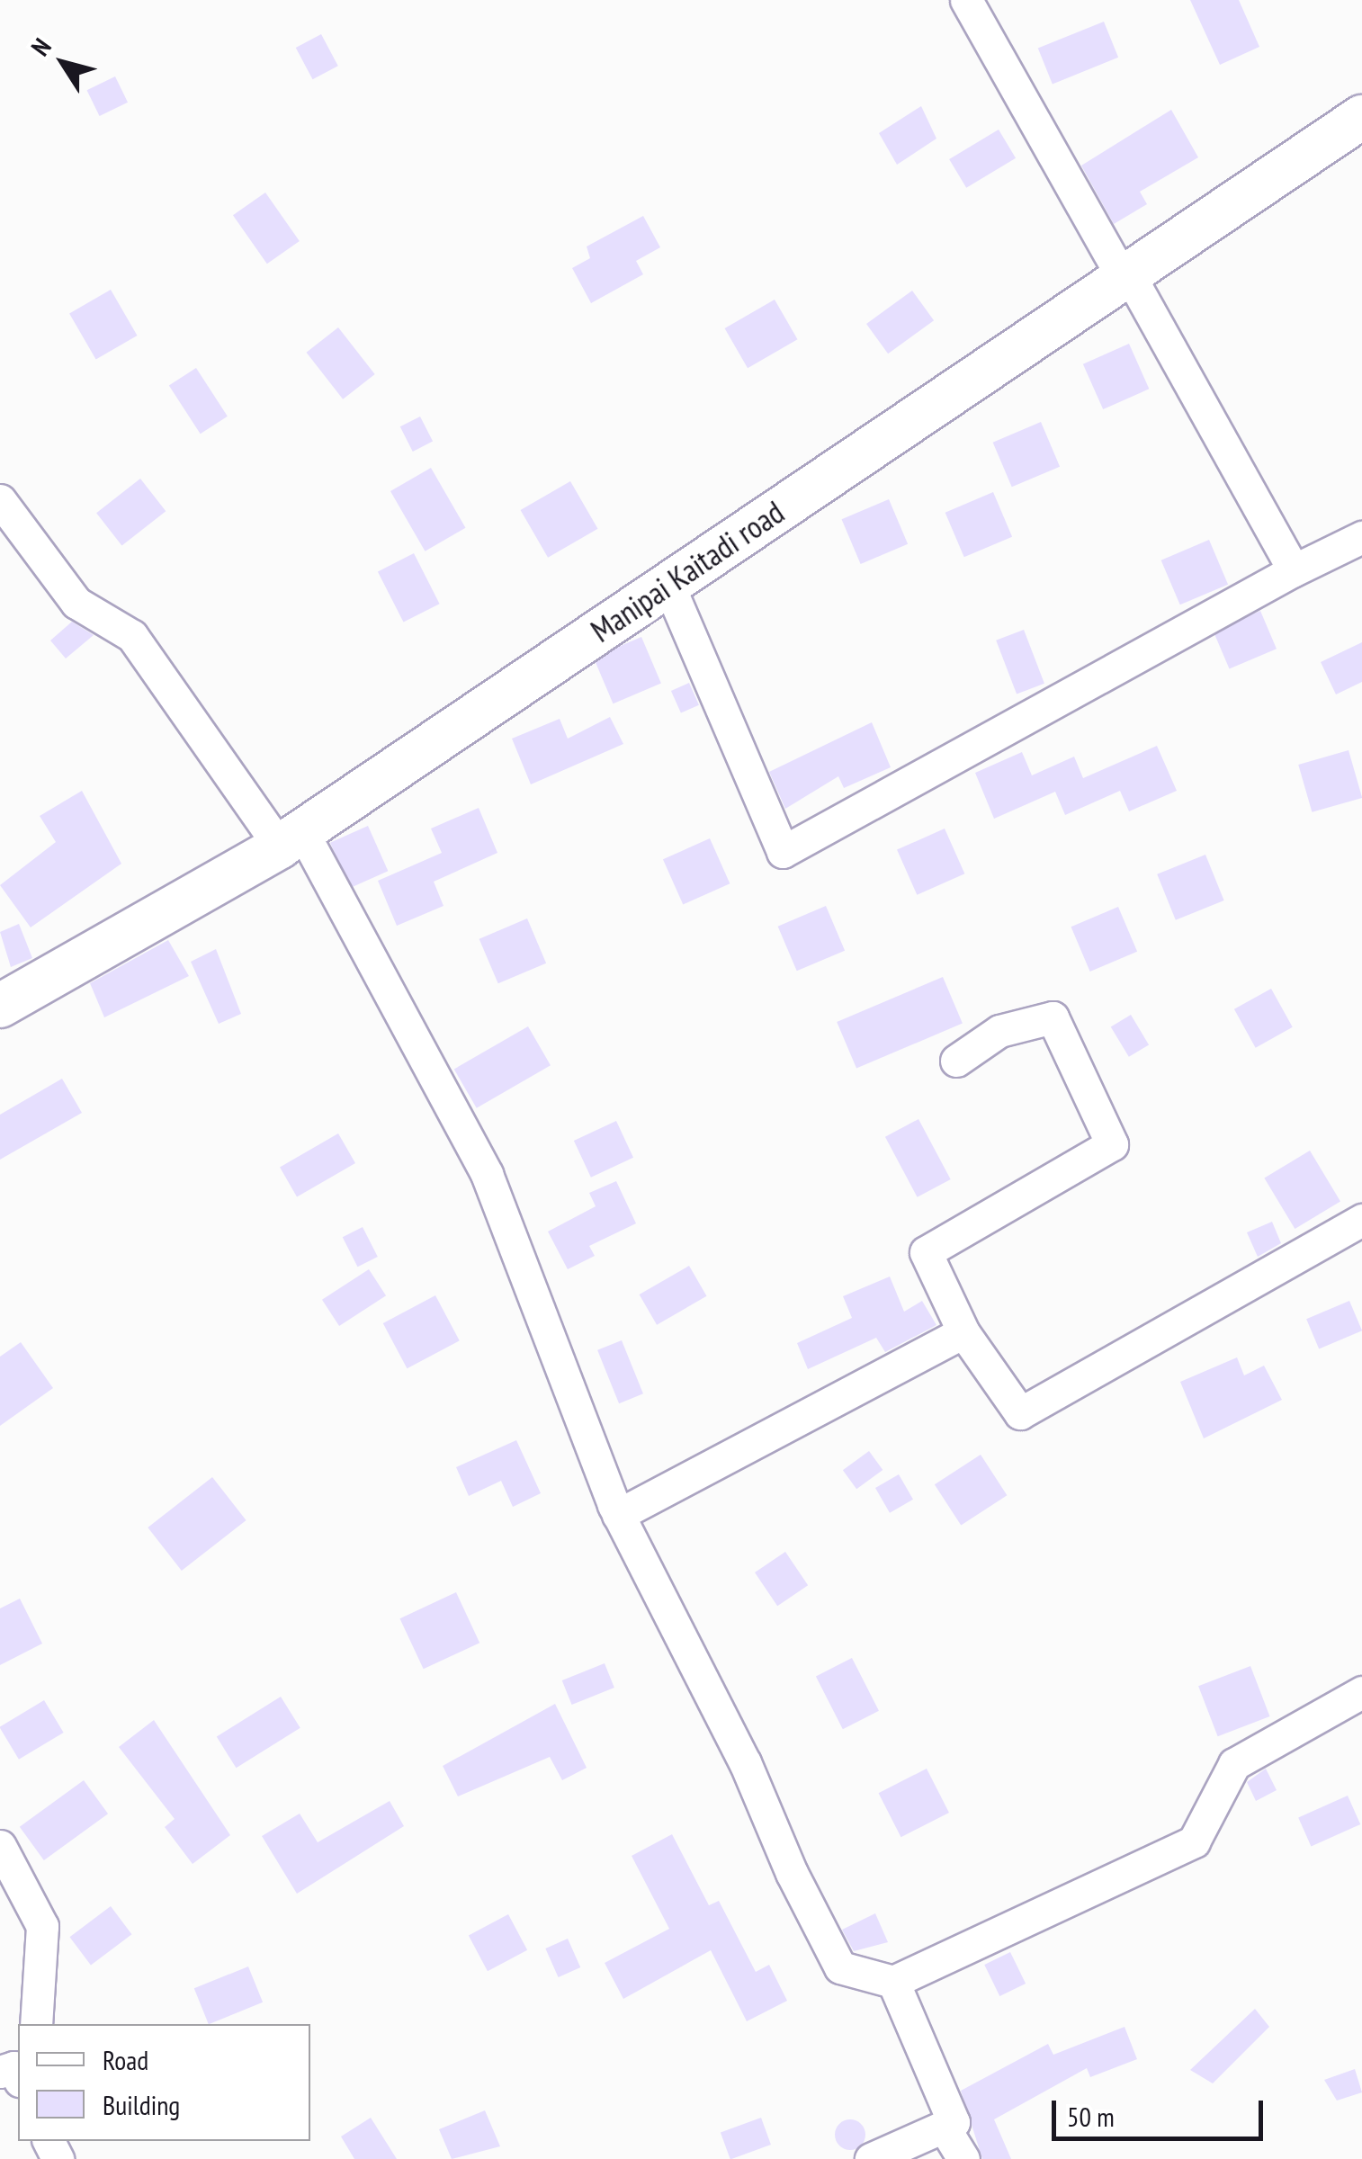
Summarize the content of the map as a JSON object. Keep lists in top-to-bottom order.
{
  "streets": {
    "main road": ["Manipai Kaitadi road"]
  },
  "legend": ["Road", "Building"],
  "scale_bar": "50 m",
  "north": "top left"
}
